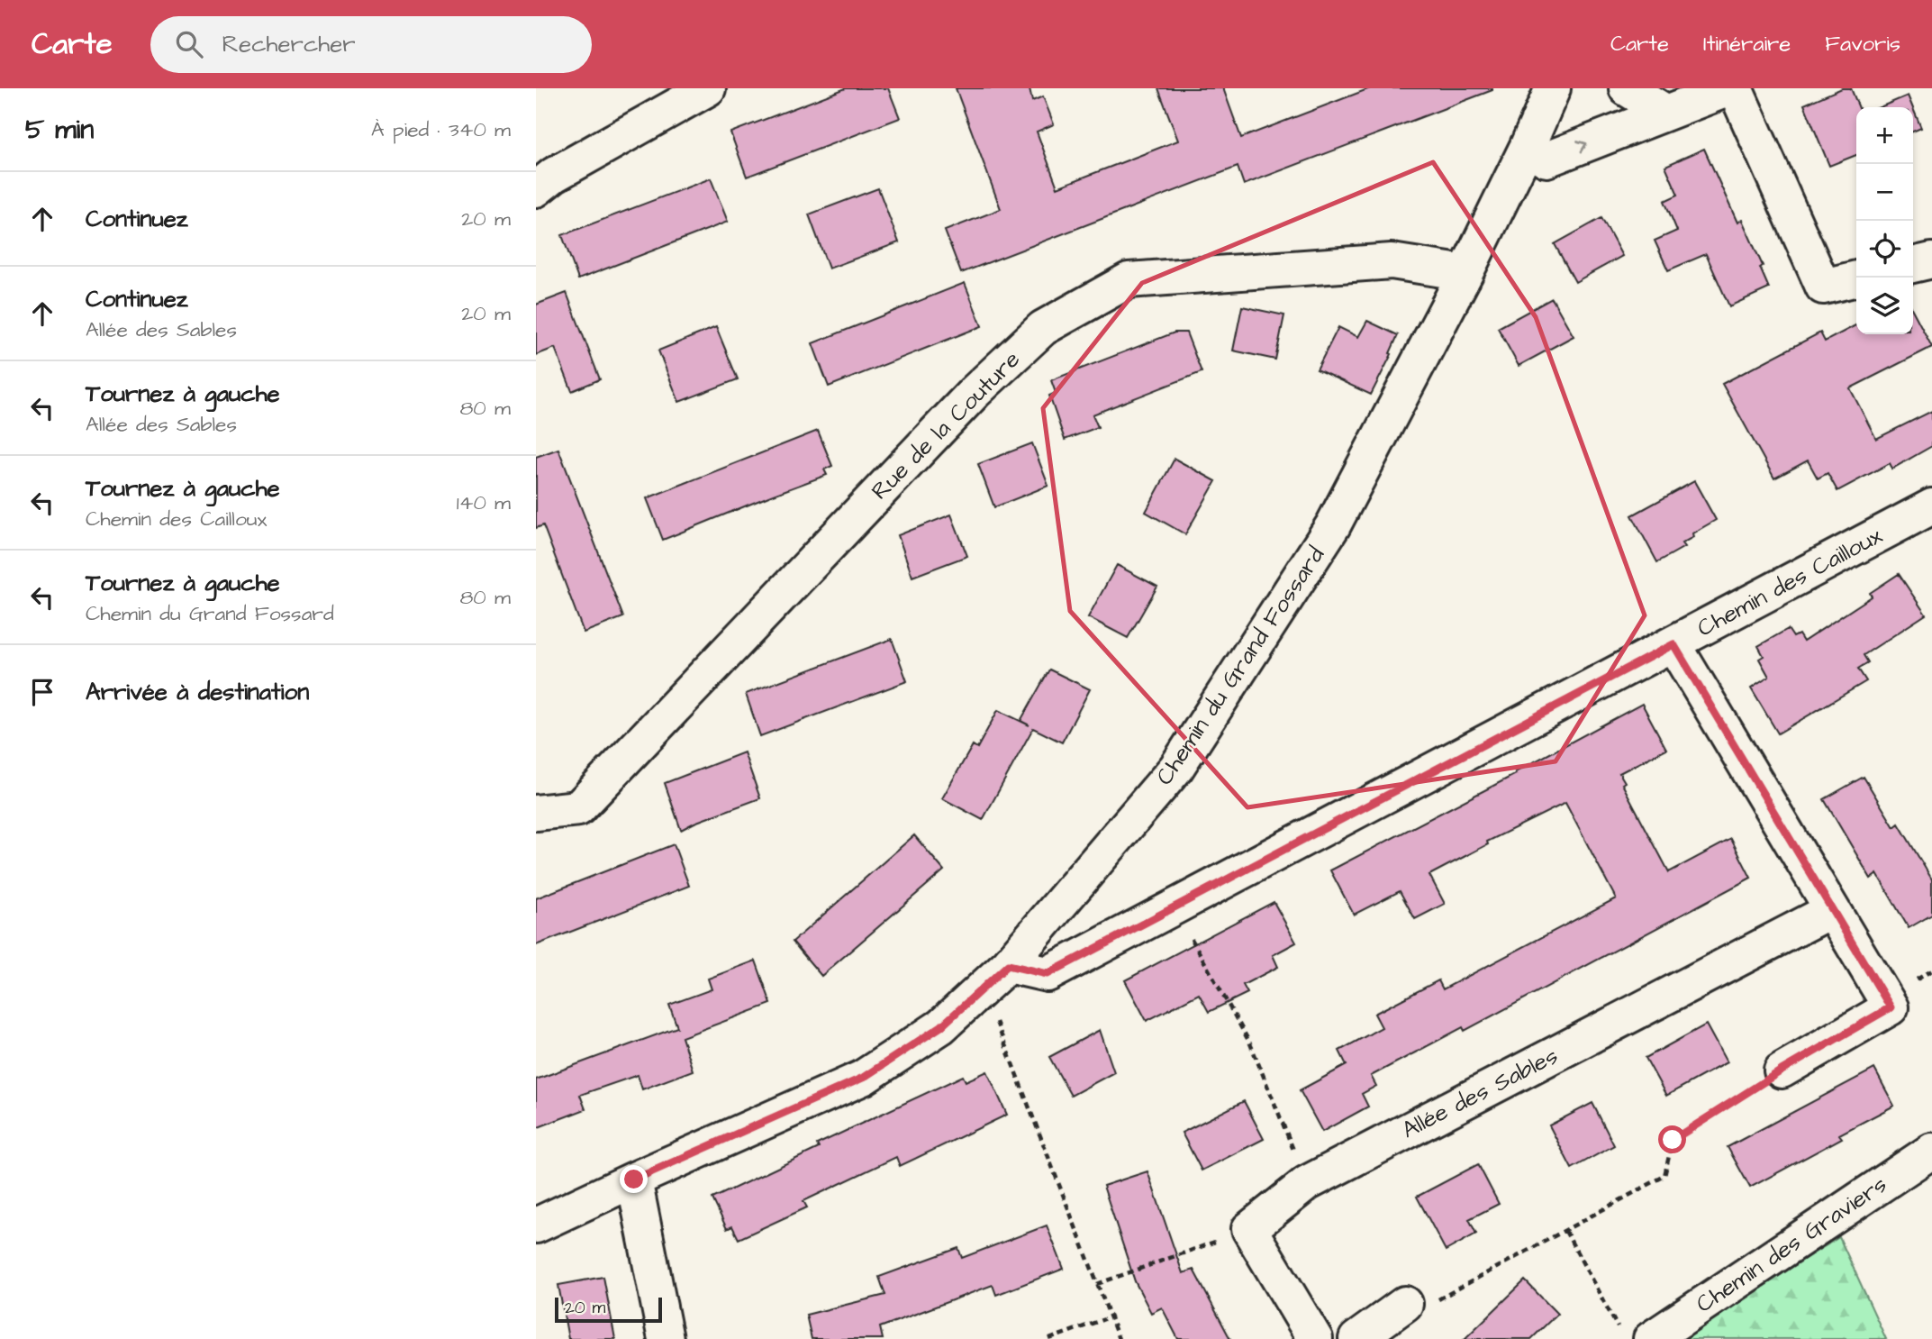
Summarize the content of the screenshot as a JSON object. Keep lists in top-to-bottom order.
{
  "streets": {
    "street": [
      "Rue de la Couture",
      "Chemin des Cailloux",
      "Chemin du Grand Fossard",
      "Allée des Sables",
      "Chemin des Graviers"
    ]
  },
  "crossings": [
    ["Rue de la Couture", "Chemin du Grand Fossard"],
    ["Chemin des Cailloux", "Chemin du Grand Fossard"]
  ],
  "scale_bar": "20 m",
  "page": {
    "header": "Carte",
    "search": "Rechercher",
    "nav": ["Carte", "Itinéraire", "Favoris"],
    "heading": ["5 min", "À pied · 340 m"],
    "map_buttons": ["+", "−"],
    "list": [
      ["Continuez", "20 m"],
      ["Continuez", "Allée des Sables", "20 m"],
      ["Tournez à gauche", "Allée des Sables", "80 m"],
      ["Tournez à gauche", "Chemin des Cailloux", "140 m"],
      ["Tournez à gauche", "Chemin du Grand Fossard", "80 m"],
      "Arrivée à destination"
    ],
    "scale": "20 m"
  }
}
